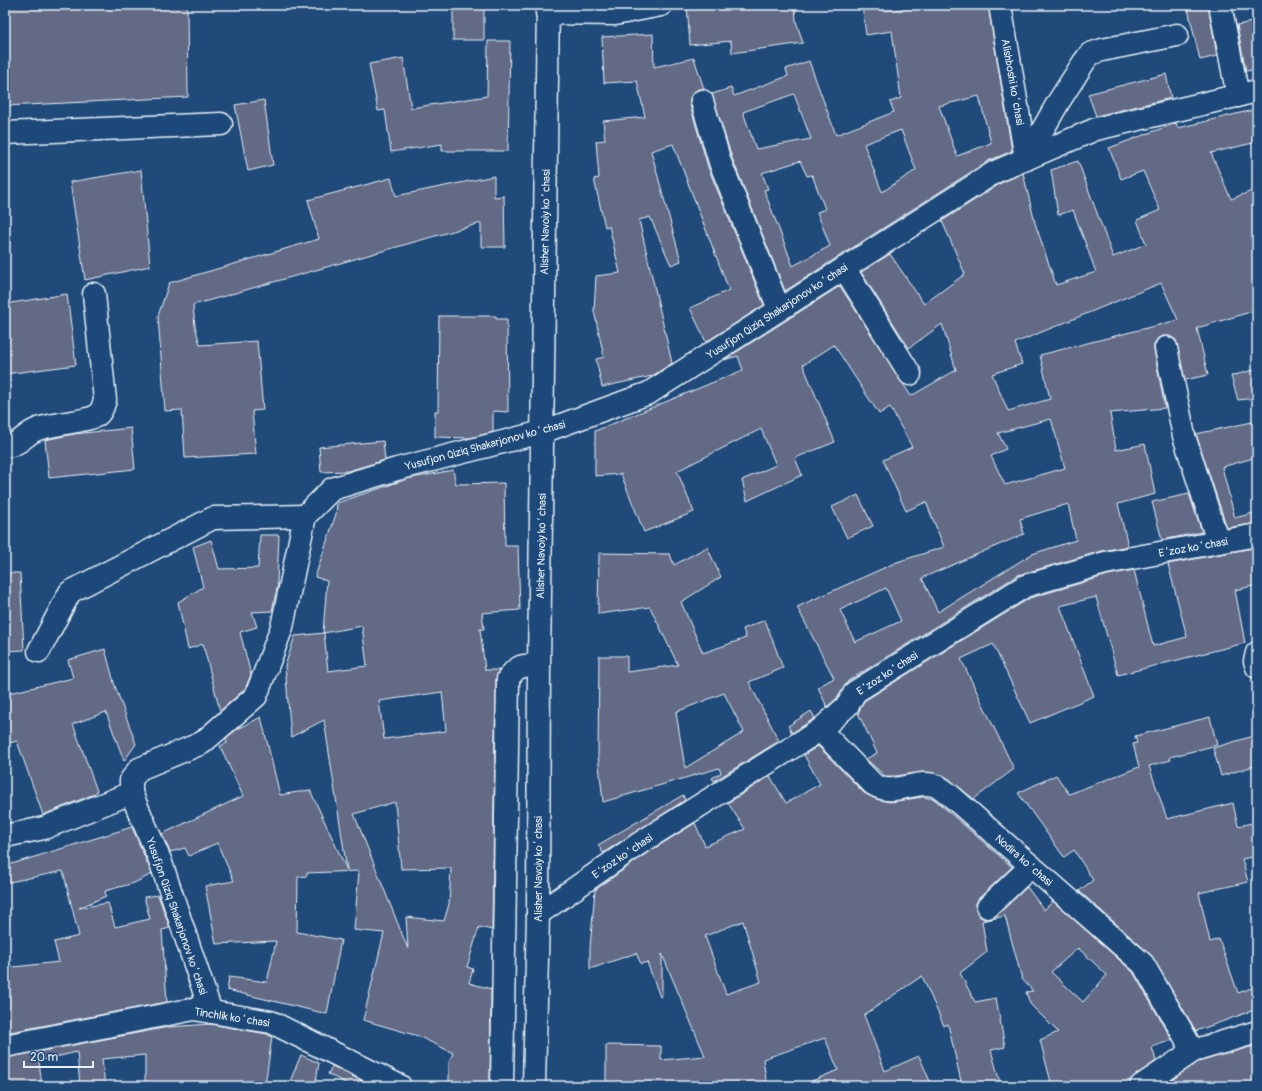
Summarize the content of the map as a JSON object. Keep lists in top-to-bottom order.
{
  "streets": {
    "street": [
      "Alishboshi koʻchasi",
      "Alisher Navoiy koʻchasi",
      "Yusufjon Qiziq Shakarjonov koʻchasi",
      "Eʻzoz koʻchasi",
      "Nodira koʻchasi",
      "Tinchlik koʻchasi"
    ]
  },
  "crossings": [
    ["Alishboshi koʻchasi", "Yusufjon Qiziq Shakarjonov koʻchasi"],
    ["Alisher Navoiy koʻchasi", "Yusufjon Qiziq Shakarjonov koʻchasi"],
    ["Alisher Navoiy koʻchasi", "Eʻzoz koʻchasi"],
    ["Yusufjon Qiziq Shakarjonov koʻchasi", "Tinchlik koʻchasi"],
    ["Eʻzoz koʻchasi", "Nodira koʻchasi"]
  ],
  "scale_bar": "20 m"
}
